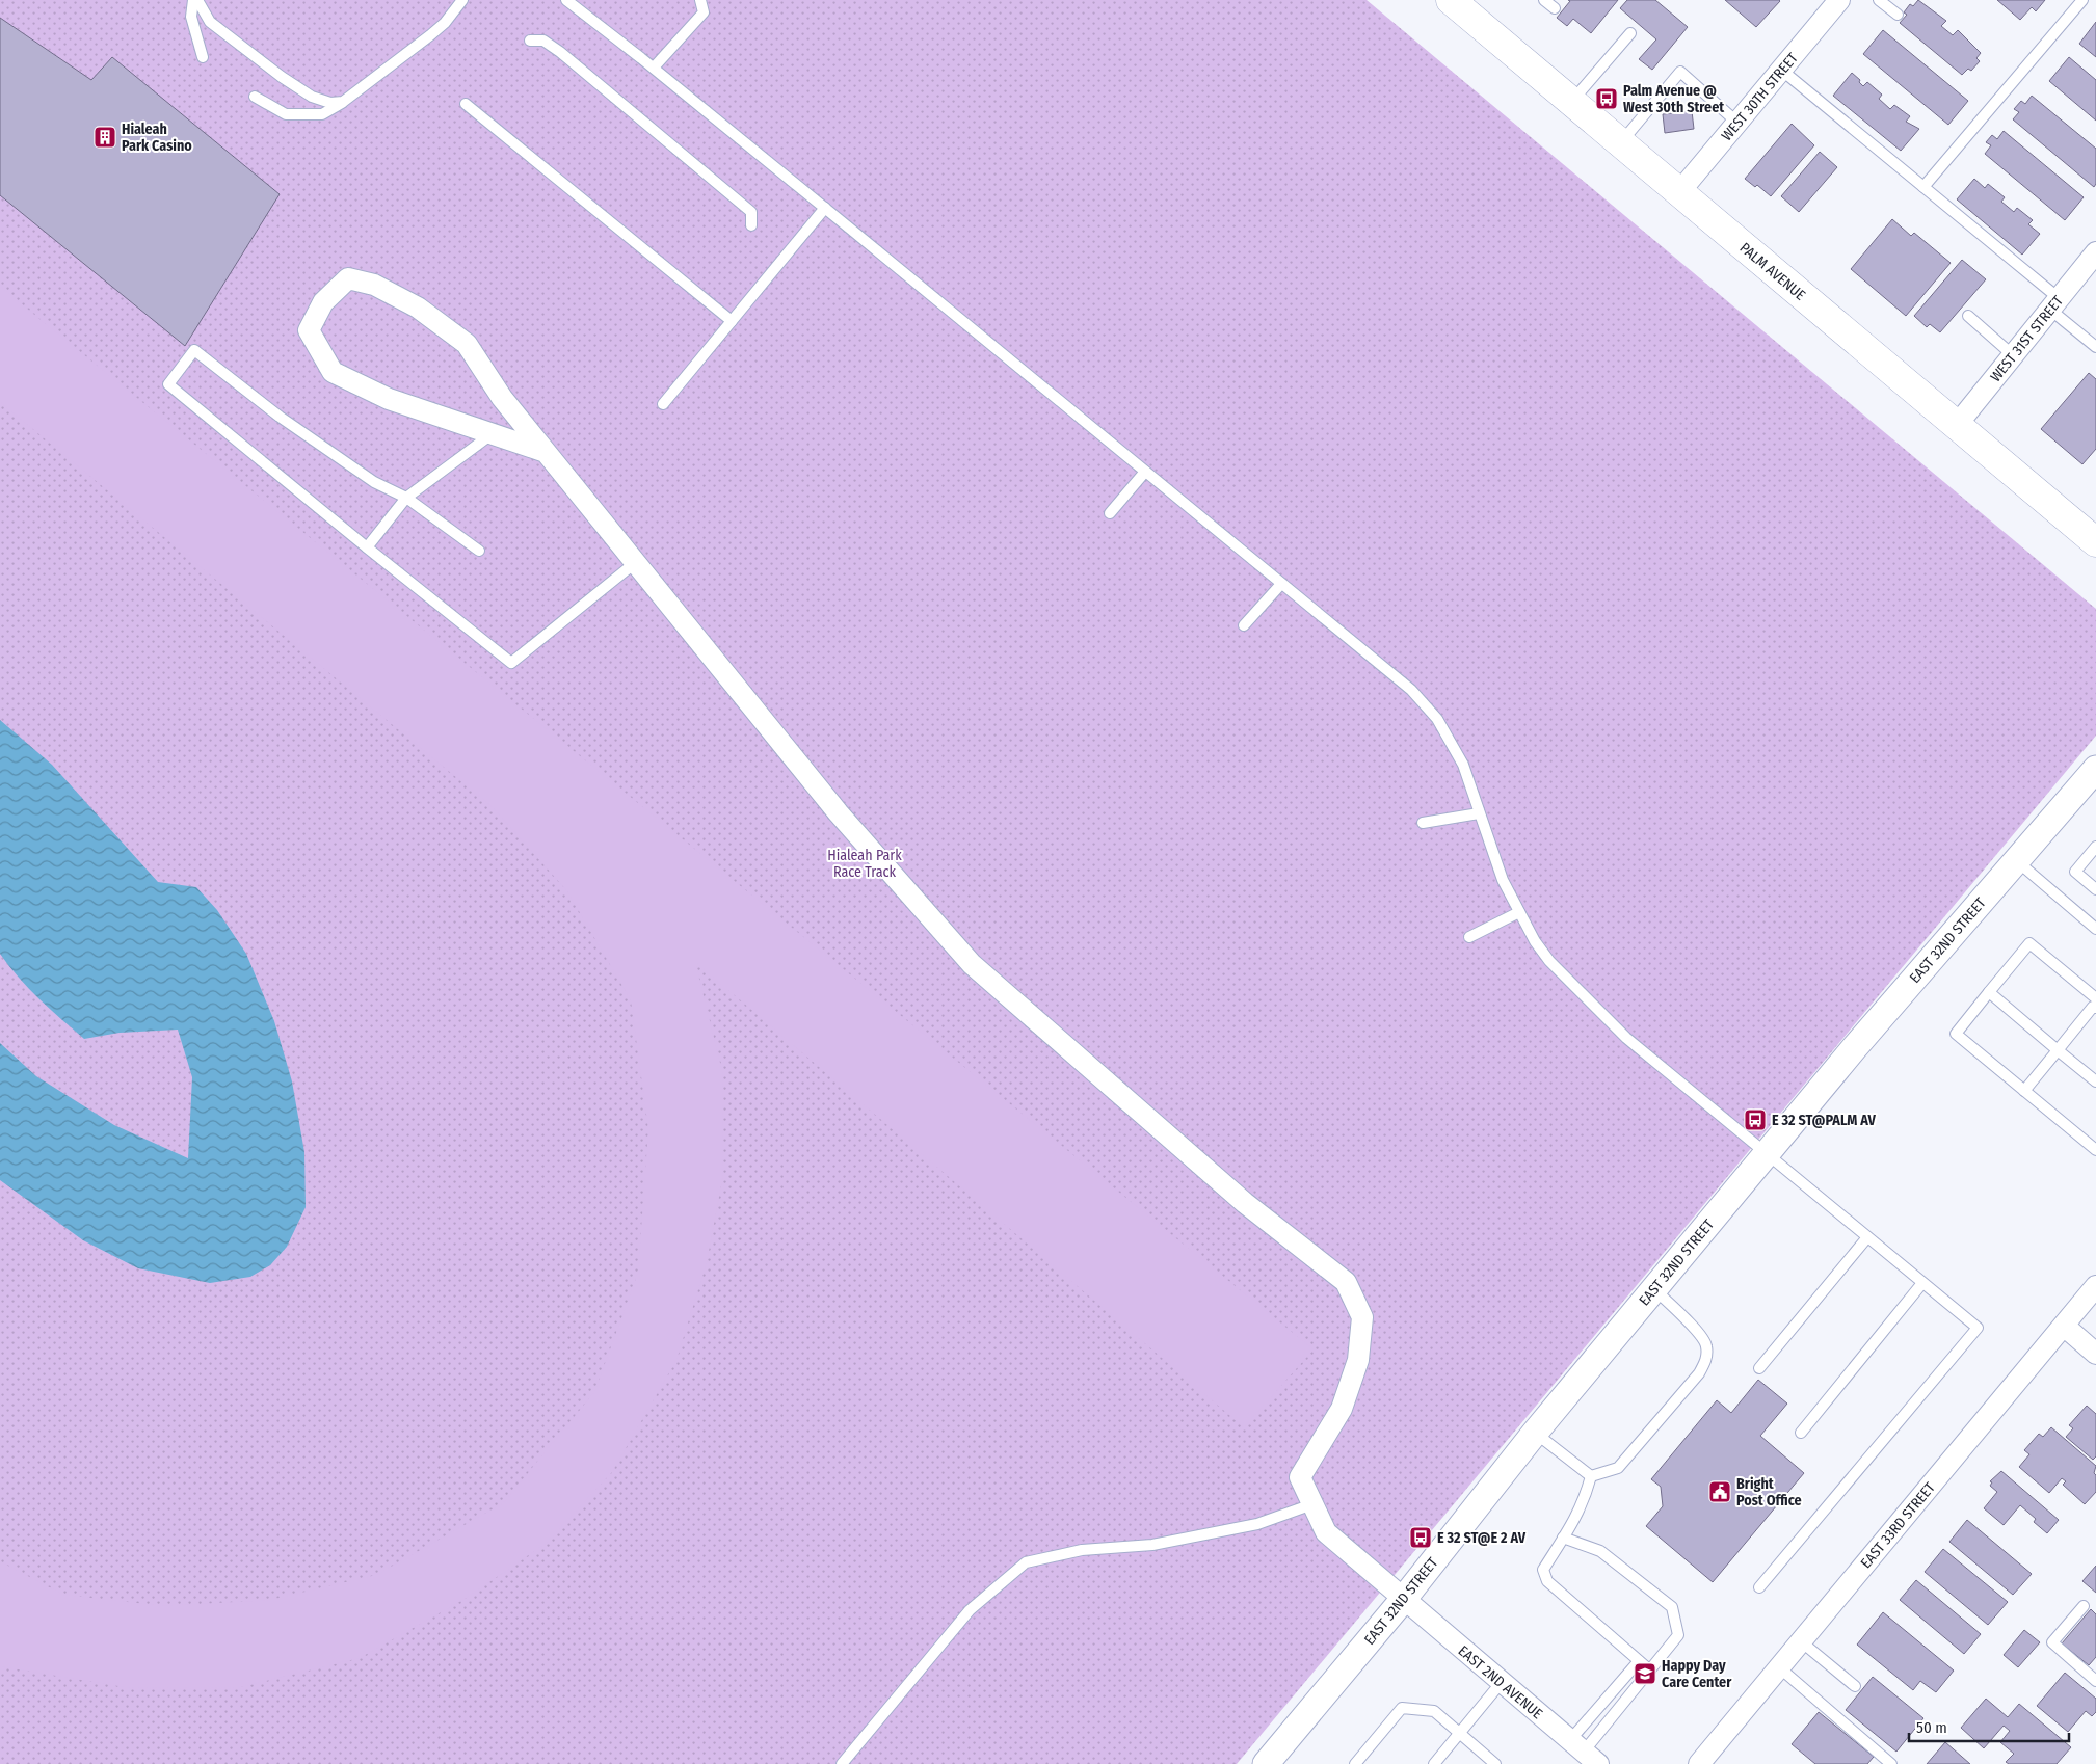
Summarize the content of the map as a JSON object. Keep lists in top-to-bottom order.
{
  "streets": {
    "main road": ["PALM AVENUE"],
    "street": [
      "WEST 30TH STREET",
      "WEST 31ST STREET",
      "EAST 32ND STREET",
      "EAST 33RD STREET",
      "EAST 2ND AVENUE"
    ]
  },
  "crossings": [
    ["WEST 30TH STREET", "PALM AVENUE"],
    ["PALM AVENUE", "WEST 31ST STREET"],
    ["EAST 32ND STREET", "EAST 2ND AVENUE"]
  ],
  "parks": ["Hialeah Park Race Track"],
  "places": {
    "bus stop": ["Palm Avenue @ West 30th Street", "E 32 ST@PALM AV", "E 32 ST@E 2 AV"],
    "building": ["Hialeah Park Casino"],
    "public building": ["Bright Post Office"],
    "school or university": ["Happy Day Care Center"]
  },
  "scale_bar": "50 m"
}
